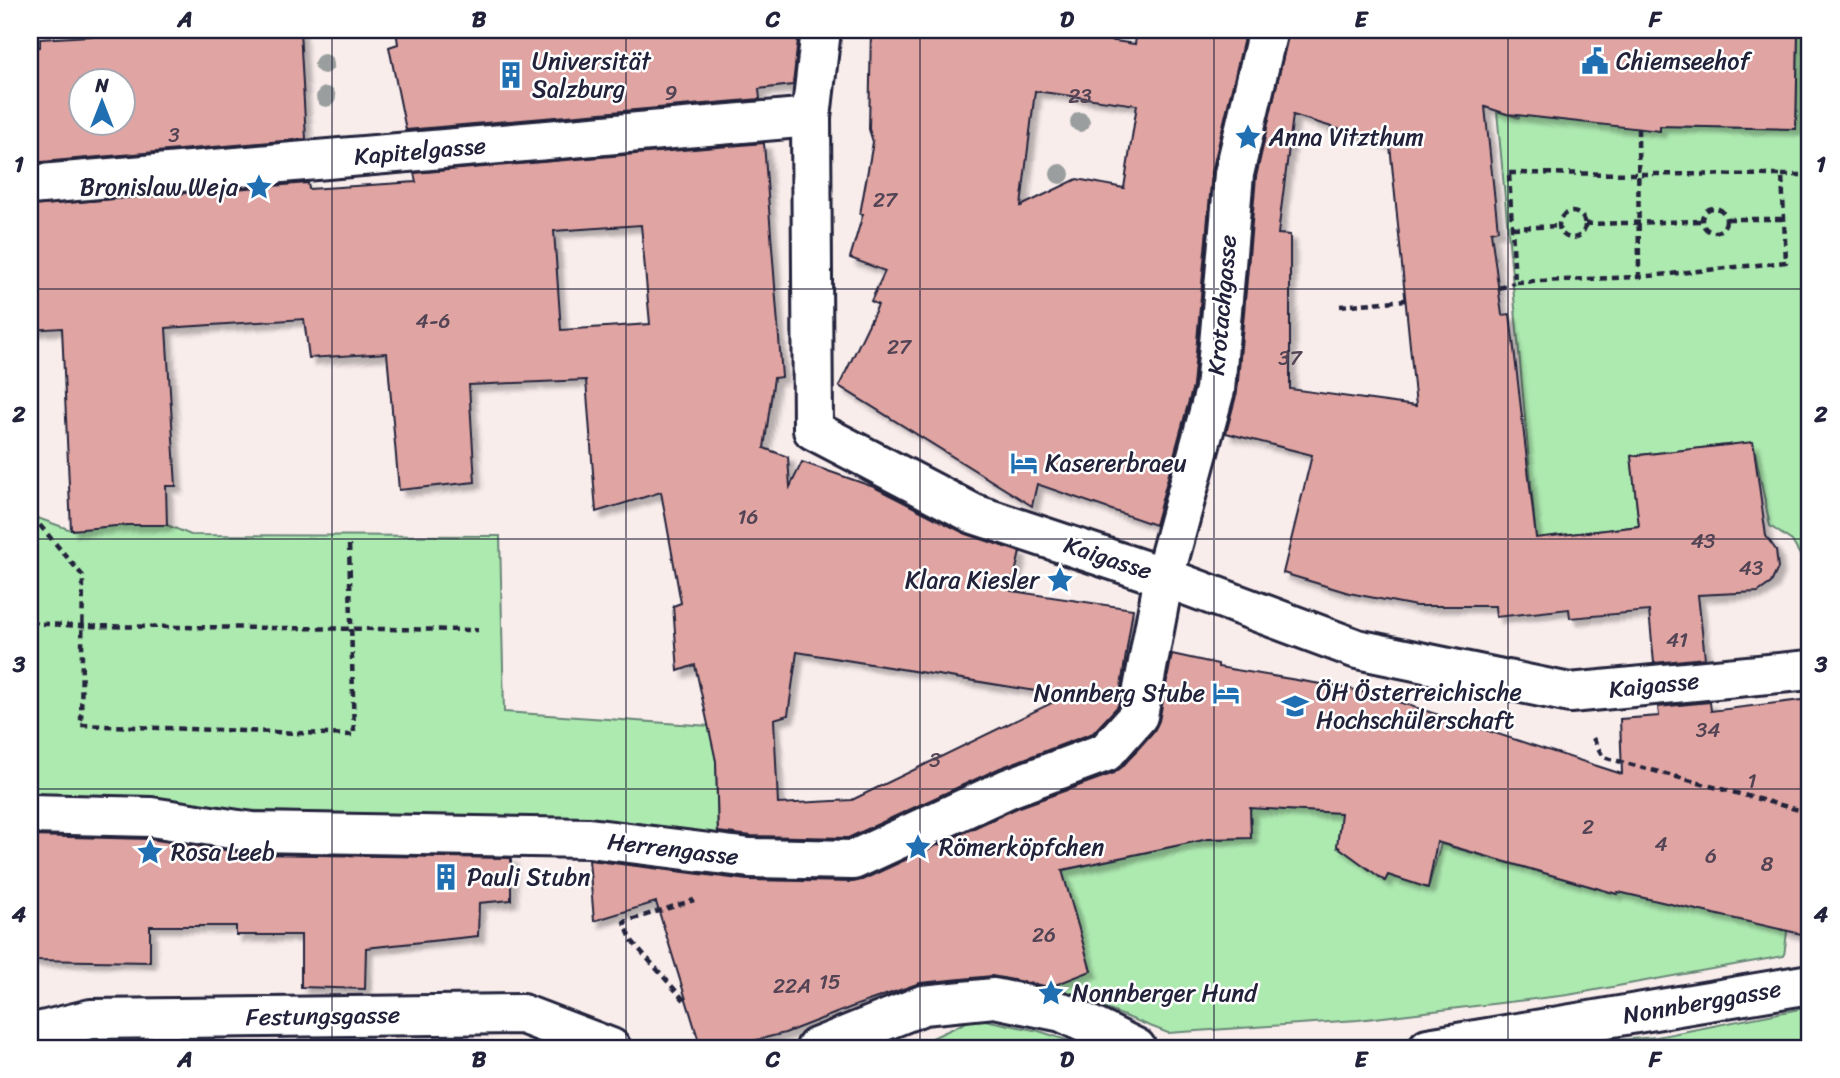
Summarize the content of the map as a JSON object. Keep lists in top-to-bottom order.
{
  "streets": {
    "street": [
      "Kapitelgasse",
      "Krotachgasse",
      "Kaigasse",
      "Herrengasse",
      "Nonnberggasse",
      "Festungsgasse"
    ]
  },
  "crossings": [
    ["Kapitelgasse", "Kaigasse"],
    ["Krotachgasse", "Kaigasse"],
    ["Krotachgasse", "Herrengasse"],
    ["Kaigasse", "Herrengasse"]
  ],
  "places": {
    "public building": ["Chiemseehof"],
    "building": ["Universität Salzburg", "Pauli Stubn"],
    "place": [
      "Anna Vitzthum",
      "Bronislaw Weja",
      "Klara Kiesler",
      "Römerköpfchen",
      "Rosa Leeb",
      "Nonnberger Hund"
    ],
    "hotel": ["Kasererbraeu", "Nonnberg Stube"],
    "school or university": ["ÖH Österreichische Hochschülerschaft"]
  },
  "house_numbers": [
    "9",
    "23",
    "3",
    "27",
    "4-6",
    "27",
    "37",
    "16",
    "43",
    "43",
    "41",
    "34",
    "3",
    "1",
    "2",
    "4",
    "6",
    "8",
    "26",
    "15",
    "22A"
  ],
  "north": "top",
  "grid": {
    "columns": [
      "A",
      "B",
      "C",
      "D",
      "E",
      "F"
    ],
    "rows": [
      "1",
      "2",
      "3",
      "4"
    ]
  }
}
